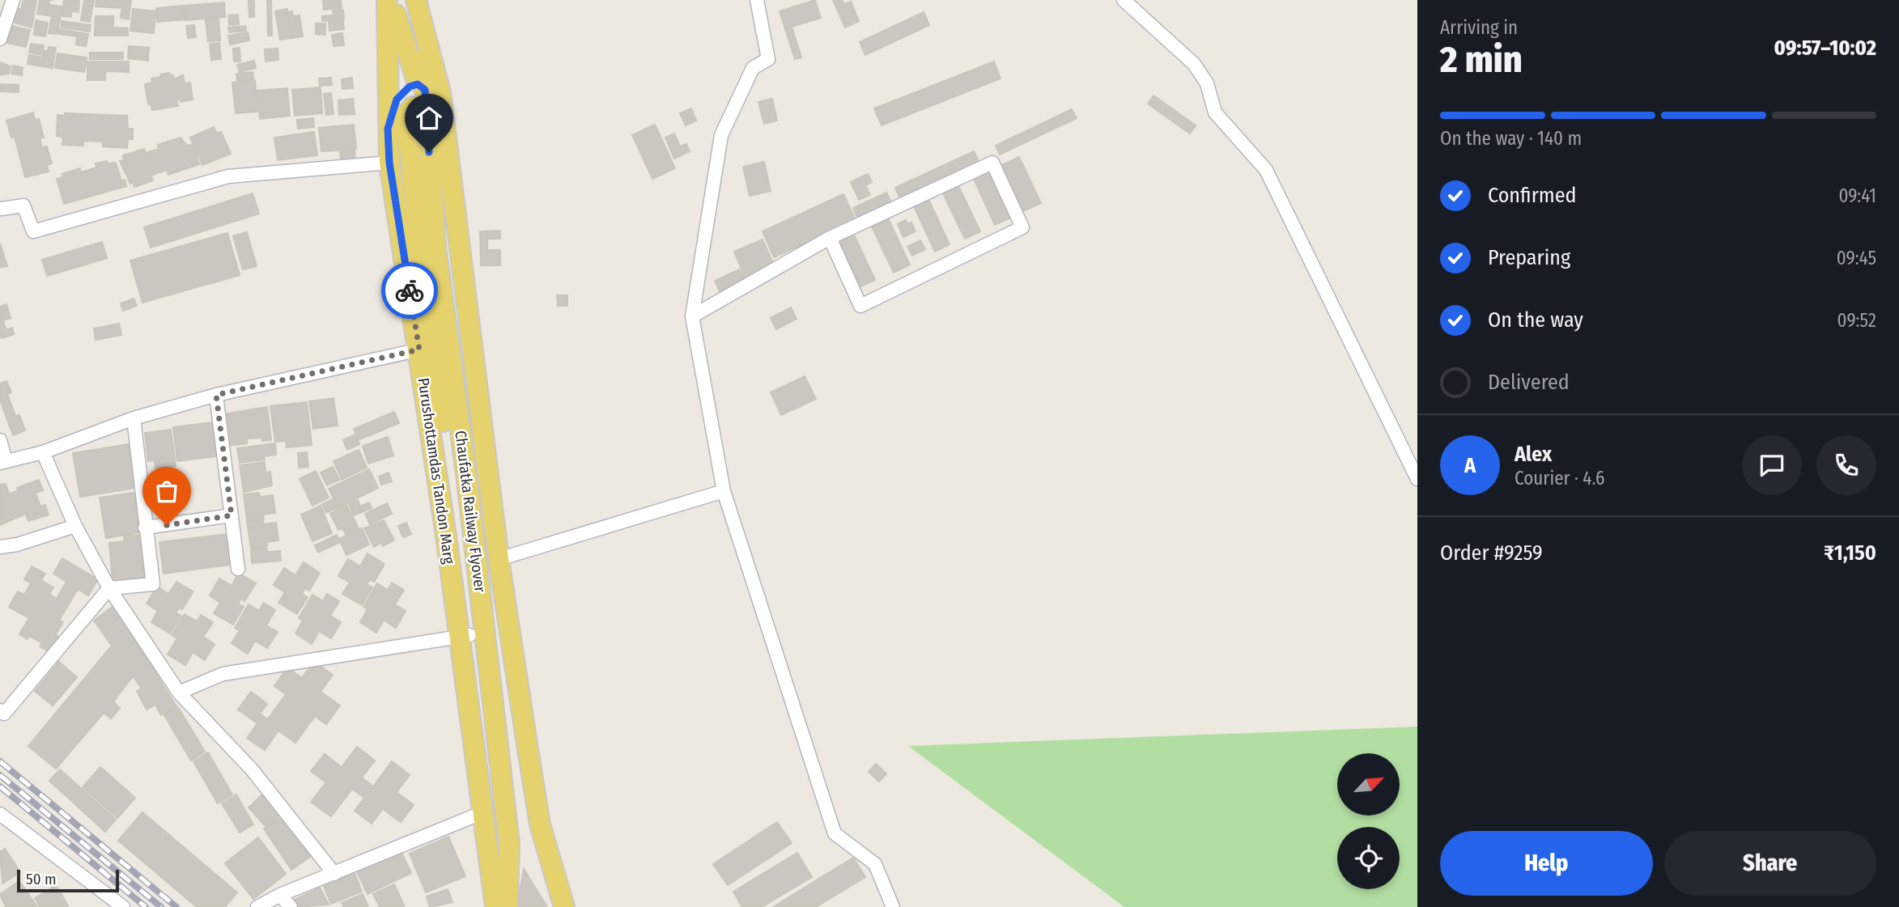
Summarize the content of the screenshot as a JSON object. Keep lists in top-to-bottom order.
{
  "streets": {
    "main road": ["Chaufatka Railway Flyover"]
  },
  "scale_bar": "50 m",
  "north": "top right",
  "page": {
    "heading": ["2 min", "Arriving in", "09:57–10:02"],
    "panel": [
      "Alex",
      "Courier · 4.6",
      "Order #9259",
      "₹1,150"
    ],
    "bar": "On the way · 140 m",
    "list": [
      ["Confirmed", "09:41"],
      ["Preparing", "09:45"],
      ["On the way", "09:52"],
      "Delivered"
    ],
    "round": "A",
    "buttons": ["Help", "Share"],
    "scale": "50 m"
  }
}
